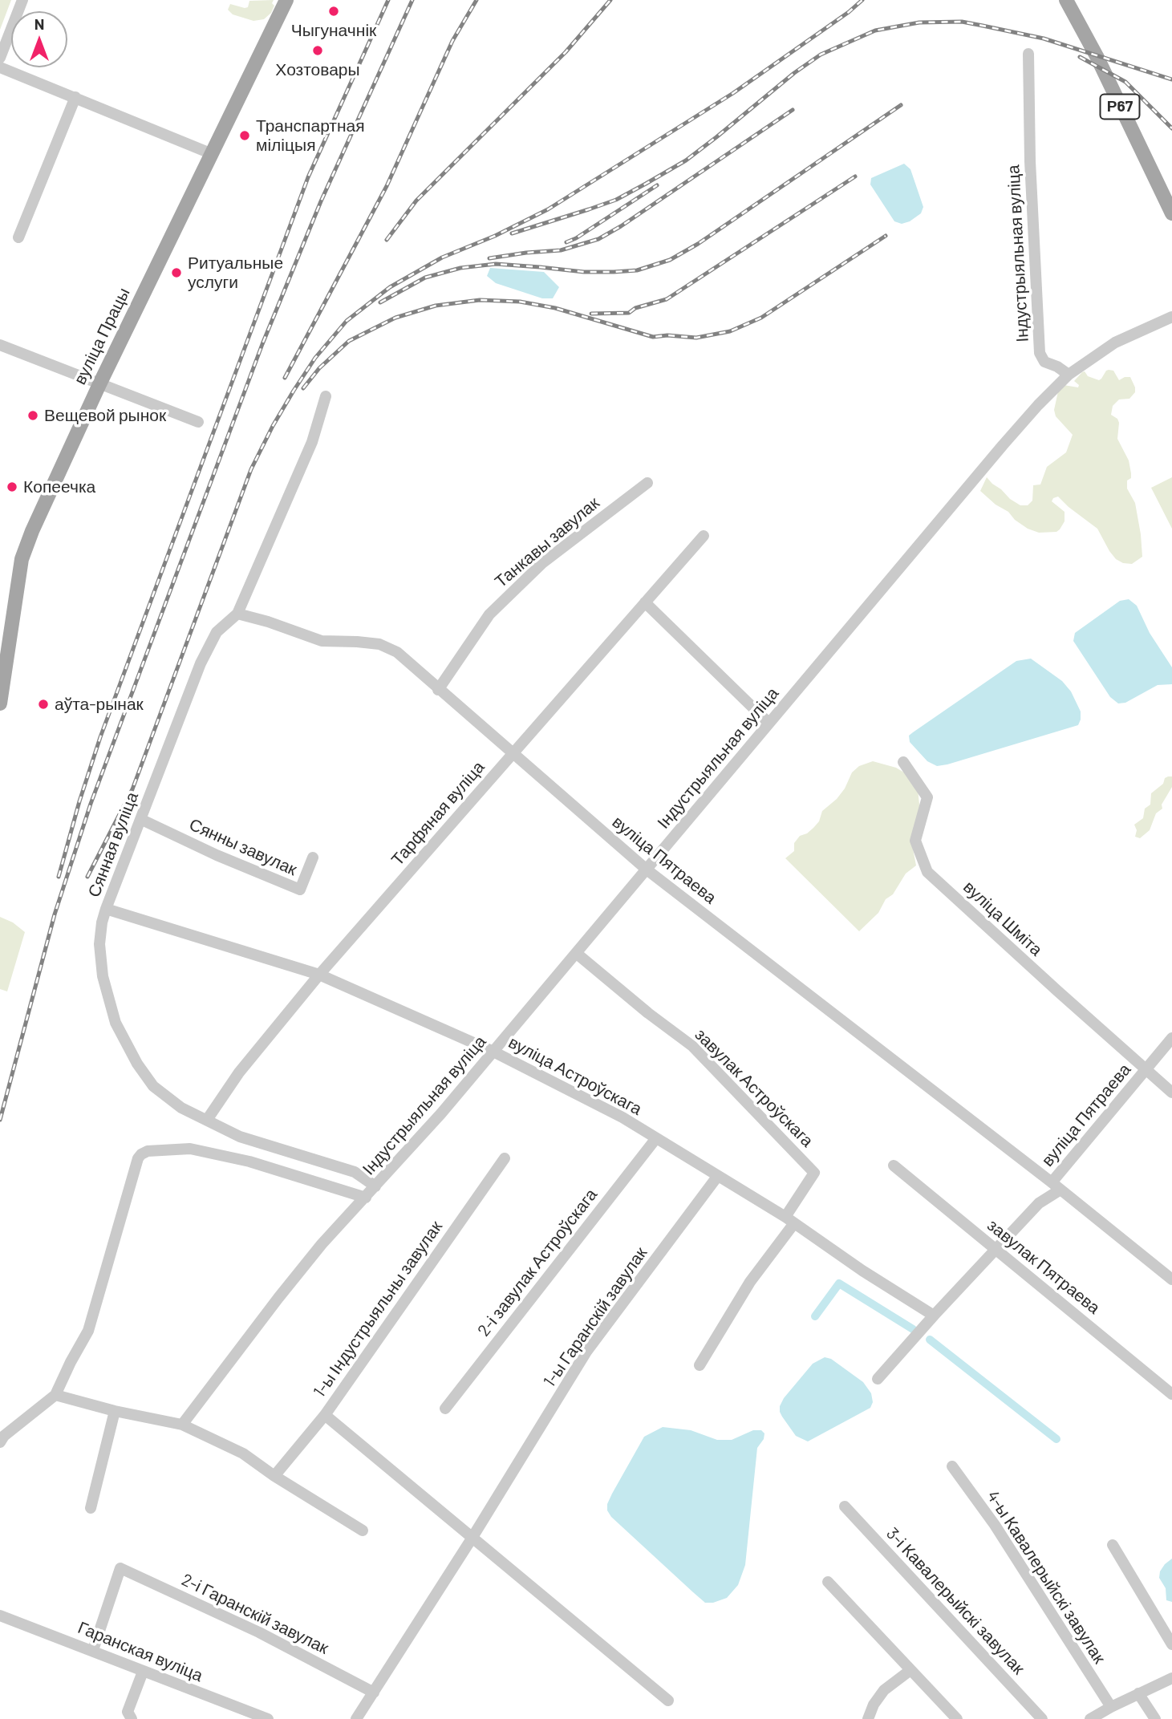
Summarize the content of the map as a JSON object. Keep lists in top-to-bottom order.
{
  "streets": {
    "main road": ["Р67", "вуліца Працы"],
    "street": [
      "Індустрыяльная вуліца",
      "Танкавы завулак",
      "Тарфяная вуліца",
      "Сянная вуліца",
      "Сянны завулак",
      "вуліца Пятраева",
      "вуліца Шміта",
      "вуліца Астроўскага",
      "завулак Астроўскага",
      "2-і завулак Астроўскага",
      "завулак Пятраева",
      "1-ы Індустрыяльны завулак",
      "1-ы Гаранскій завулак",
      "4-ы Кавалерыйскі завулак",
      "3-і Кавалерыйскі завулак",
      "2-і Гаранскій завулак",
      "Гаранская вуліца"
    ]
  },
  "crossings": [
    ["Індустрыяльная вуліца", "Сянная вуліца"],
    ["Індустрыяльная вуліца", "вуліца Пятраева"],
    ["Індустрыяльная вуліца", "вуліца Астроўскага"],
    ["Індустрыяльная вуліца", "завулак Астроўскага"],
    ["Танкавы завулак", "вуліца Пятраева"],
    ["Тарфяная вуліца", "Сянная вуліца"],
    ["Тарфяная вуліца", "вуліца Пятраева"],
    ["Тарфяная вуліца", "вуліца Астроўскага"],
    ["Сянная вуліца", "Сянны завулак"],
    ["Сянная вуліца", "вуліца Пятраева"],
    ["Сянная вуліца", "вуліца Астроўскага"],
    ["вуліца Пятраева", "вуліца Шміта"],
    ["вуліца Астроўскага", "завулак Астроўскага"],
    ["вуліца Астроўскага", "2-і завулак Астроўскага"],
    ["вуліца Астроўскага", "1-ы Гаранскій завулак"],
    ["1-ы Гаранскій завулак", "2-і Гаранскій завулак"],
    ["2-і Гаранскій завулак", "Гаранская вуліца"]
  ],
  "places": [
    "Чыгуначнік",
    "Хозтовары",
    "Транспартная міліцыя",
    "Ритуальные услуги",
    "Вещевой рынок",
    "Копеечка",
    "аўта-рынак"
  ],
  "north": "top"
}
